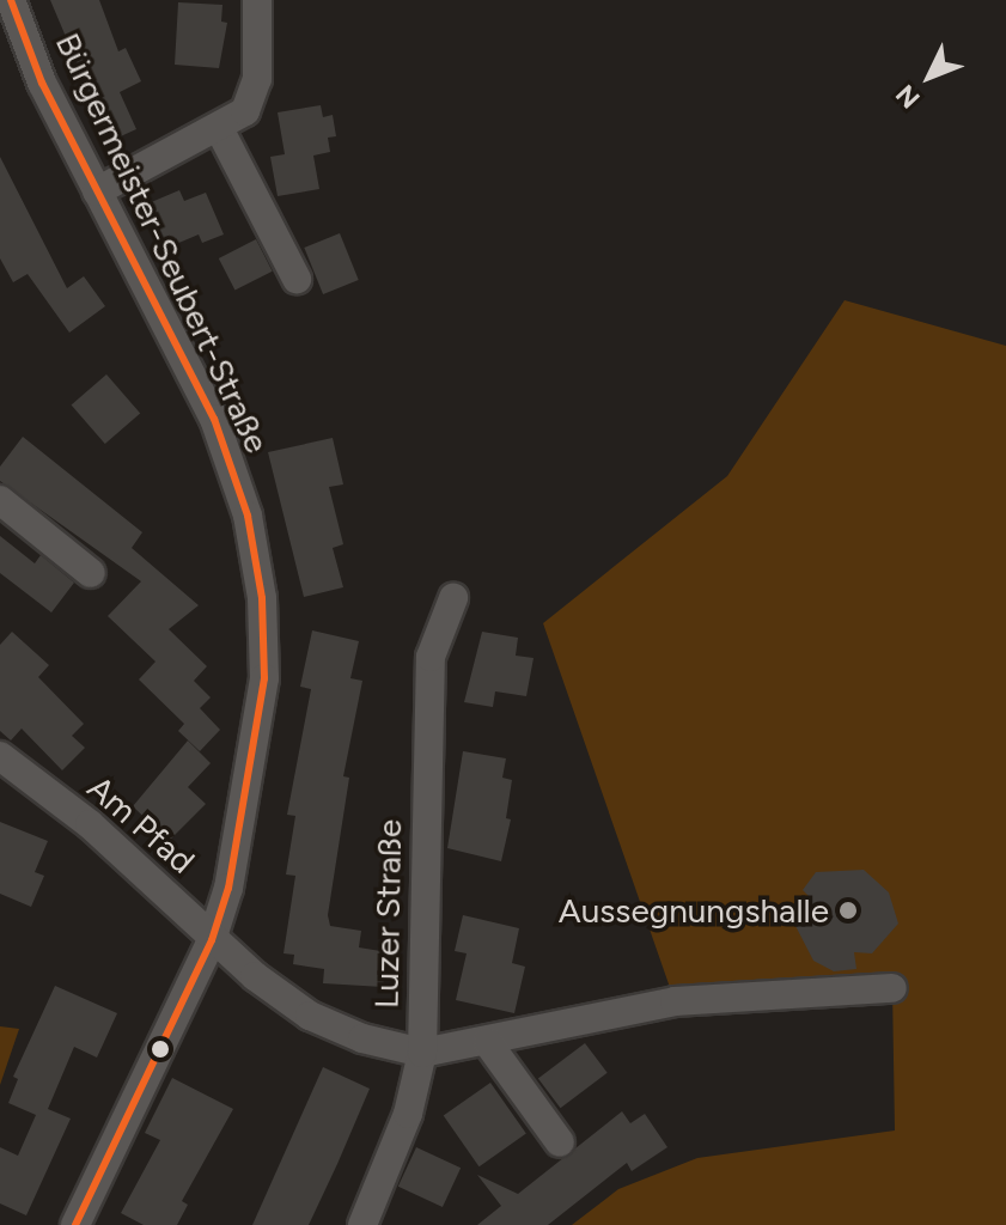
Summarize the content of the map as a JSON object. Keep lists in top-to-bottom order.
{
  "streets": {
    "street": ["Bürgermeister-Seubert-Straße", "Am Pfad", "Luzer Straße"]
  },
  "crossings": [
    ["Bürgermeister-Seubert-Straße", "Am Pfad"],
    ["Am Pfad", "Luzer Straße"]
  ],
  "places": ["Aussegnungshalle"],
  "north": "bottom left"
}
